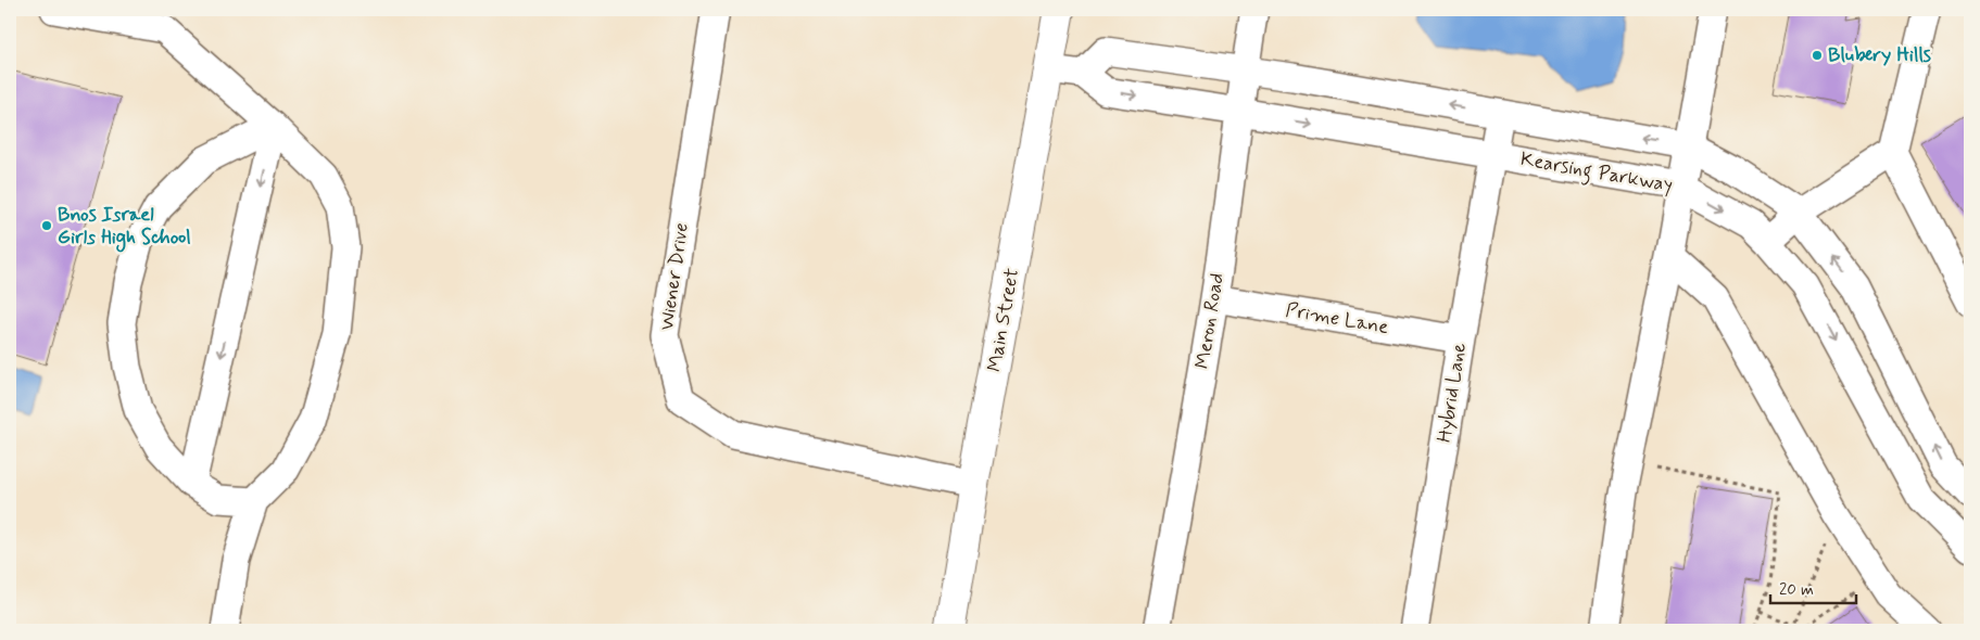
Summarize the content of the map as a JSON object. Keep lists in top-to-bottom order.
{
  "streets": {
    "main road": ["Main Street"],
    "street": [
      "Kearsing Parkway",
      "Wiener Drive",
      "Prime Lane",
      "Meron Road",
      "Hybrid Lane"
    ]
  },
  "crossings": [
    ["Kearsing Parkway", "Main Street"],
    ["Kearsing Parkway", "Meron Road"],
    ["Kearsing Parkway", "Hybrid Lane"],
    ["Wiener Drive", "Main Street"],
    ["Prime Lane", "Meron Road"],
    ["Prime Lane", "Hybrid Lane"]
  ],
  "places": ["Blubery Hills", "Bnos Israel Girls High School"],
  "scale_bar": "20 m"
}
